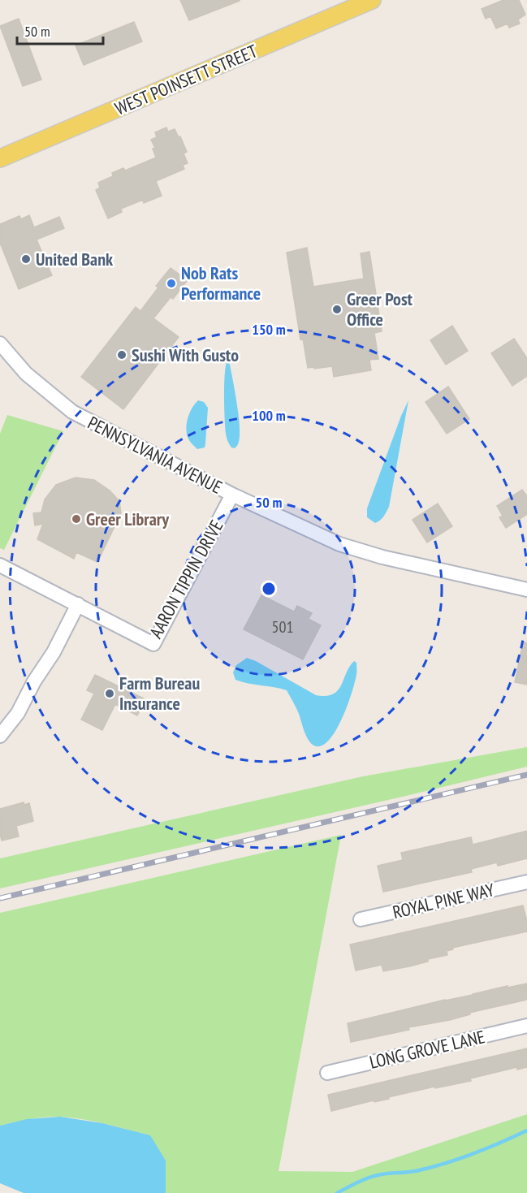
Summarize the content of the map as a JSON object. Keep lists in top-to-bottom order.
{
  "streets": {
    "main road": ["WEST POINSETT STREET"],
    "street": [
      "PENNSYLVANIA AVENUE",
      "AARON TIPPIN DRIVE",
      "ROYAL PINE WAY",
      "LONG GROVE LANE"
    ]
  },
  "crossings": [
    ["PENNSYLVANIA AVENUE", "AARON TIPPIN DRIVE"]
  ],
  "places": [
    "United Bank",
    "Nob Rats Performance",
    "Greer Post Office",
    "Sushi With Gusto",
    "Greer Library",
    "Farm Bureau Insurance"
  ],
  "house_numbers": ["501"],
  "scale_bar": "50 m",
  "rings": ["150 m", "100 m", "50 m"]
}
